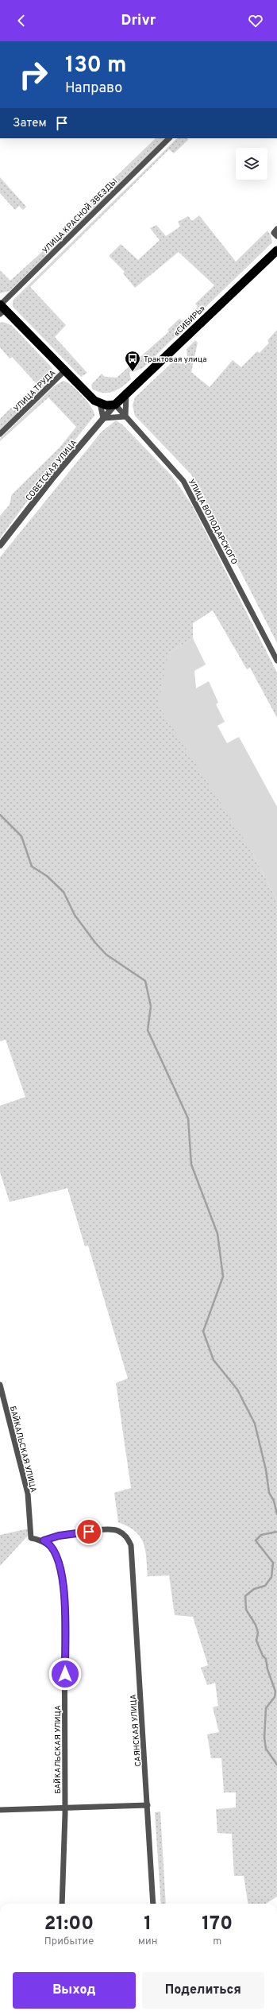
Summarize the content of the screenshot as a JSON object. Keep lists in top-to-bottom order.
{
  "streets": {
    "highway": ["«СИБИРЬ»"],
    "street": [
      "УЛИЦА КРАСНОЙ ЗВЕЗДЫ",
      "УЛИЦА ТРУДА",
      "СОВЕТСКАЯ УЛИЦА",
      "УЛИЦА ВОЛОДАРСКОГО",
      "БАЙКАЛЬСКАЯ УЛИЦА",
      "САЯНСКАЯ УЛИЦА"
    ]
  },
  "crossings": [
    ["«СИБИРЬ»", "СОВЕТСКАЯ УЛИЦА"],
    ["«СИБИРЬ»", "УЛИЦА ВОЛОДАРСКОГО"],
    ["СОВЕТСКАЯ УЛИЦА", "УЛИЦА ВОЛОДАРСКОГО"],
    ["БАЙКАЛЬСКАЯ УЛИЦА", "САЯНСКАЯ УЛИЦА"]
  ],
  "places": {
    "bus stop": ["Трактовая улица"]
  },
  "page": {
    "header": "Drivr",
    "turn": ["130 m", "Направо"],
    "then": "Затем",
    "eta": [
      "21:00",
      "Прибытие",
      "1",
      "мин",
      "170",
      "m"
    ],
    "buttons": ["Выход", "Поделиться"]
  }
}
